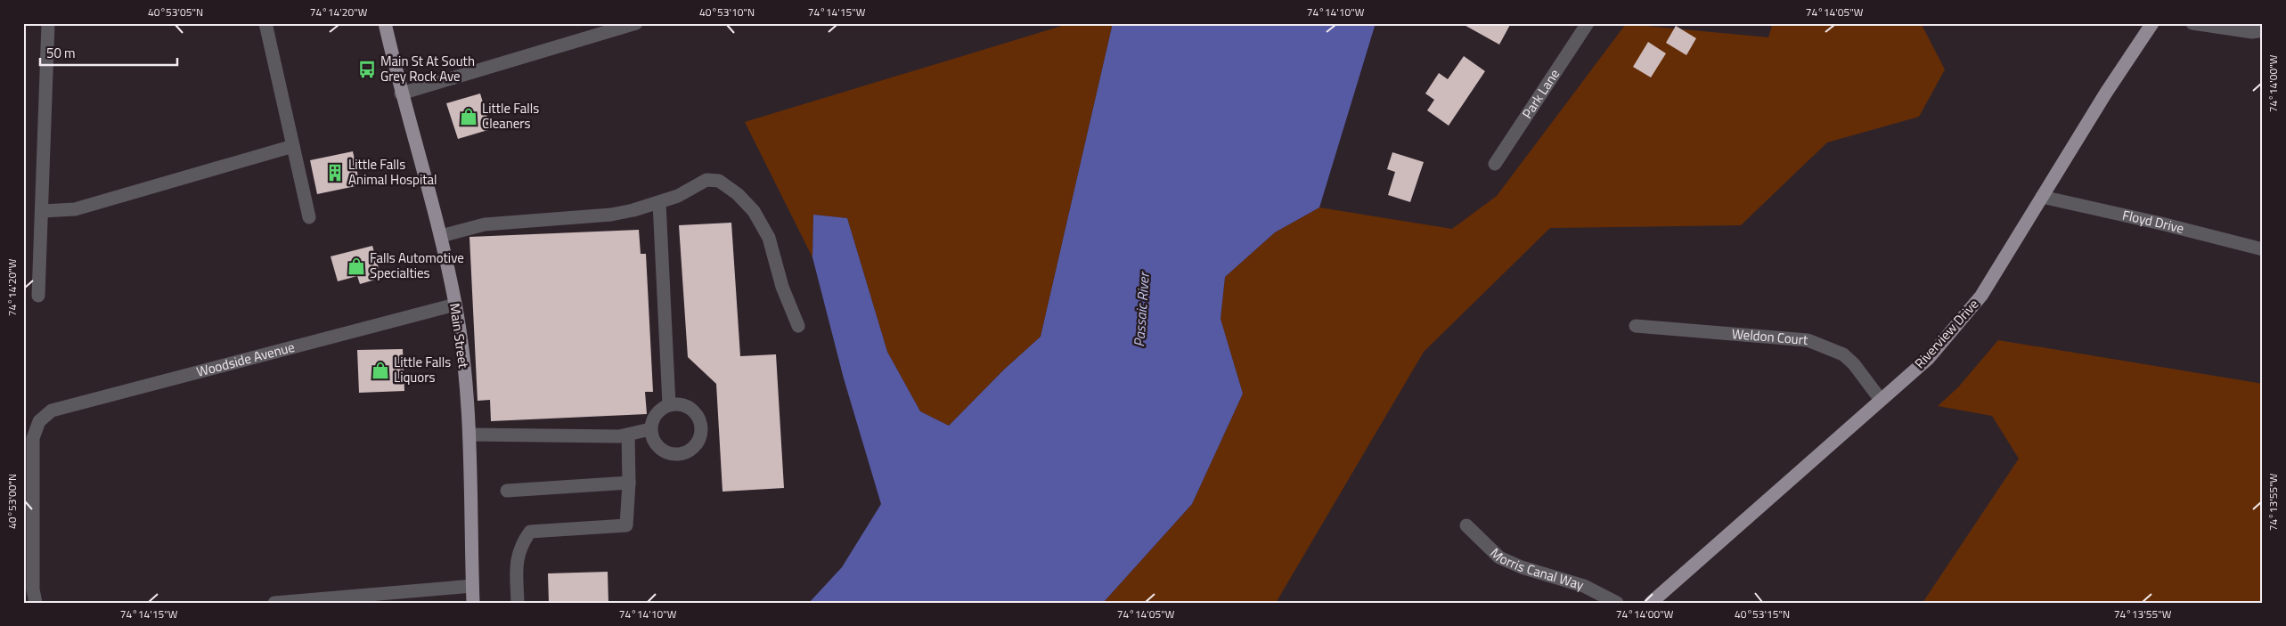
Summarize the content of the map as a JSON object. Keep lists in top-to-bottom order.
{
  "streets": {
    "main road": ["Riverview Drive", "Main Street"],
    "street": [
      "Park Lane",
      "Floyd Drive",
      "Weldon Court",
      "Woodside Avenue",
      "Morris Canal Way"
    ]
  },
  "crossings": [
    ["Floyd Drive", "Riverview Drive"],
    ["Riverview Drive", "Weldon Court"],
    ["Main Street", "Woodside Avenue"]
  ],
  "water": ["Passaic River"],
  "places": {
    "bus stop": ["Main St At South Grey Rock Ave"],
    "shop": ["Little Falls Cleaners", "Falls Automotive Specialties", "Little Falls Liquors"],
    "building": ["Little Falls Animal Hospital"]
  },
  "scale_bar": "50 m",
  "coordinates": [
    "40°53'05\"N",
    "74°14'20\"W",
    "40°53'10\"N",
    "74°14'15\"W",
    "74°14'10\"W",
    "74°14'05\"W",
    "74°14'00\"W",
    "40°53'00\"N",
    "74°13'55\"W",
    "40°53'15\"N"
  ]
}
